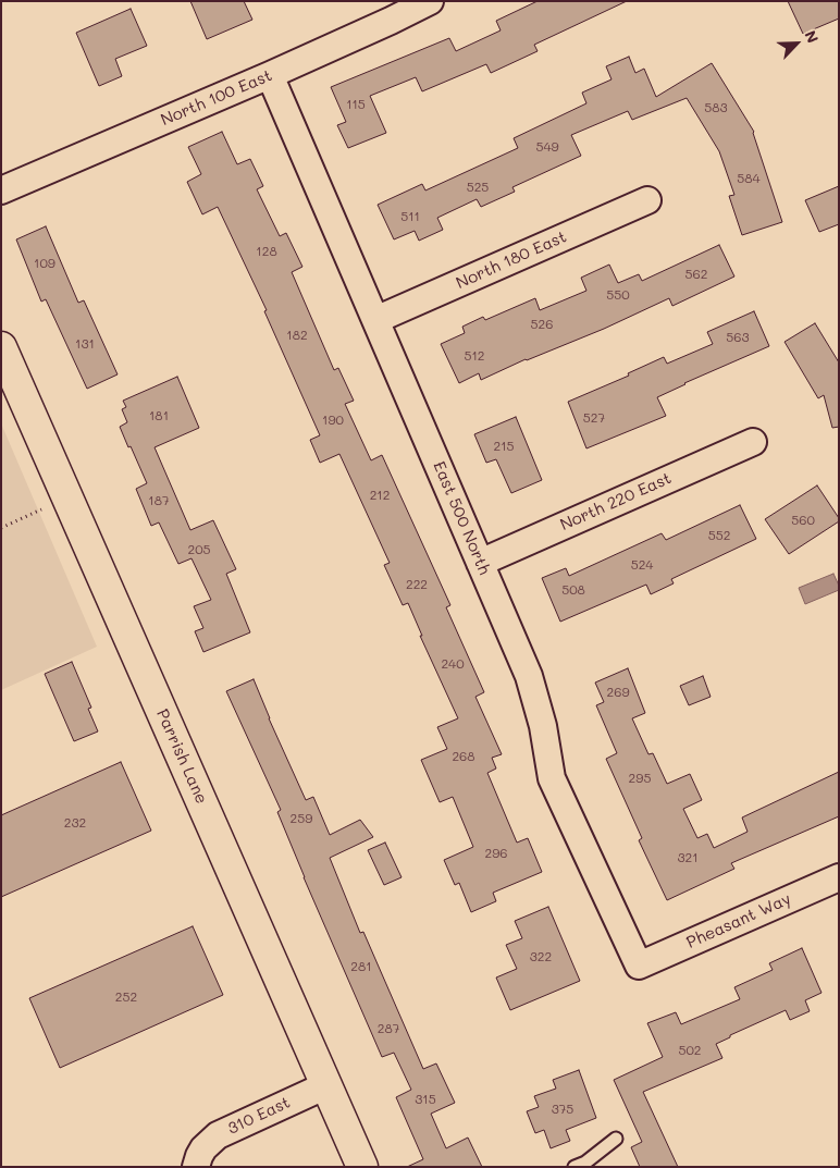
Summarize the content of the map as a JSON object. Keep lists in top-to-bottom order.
{
  "streets": {
    "street": [
      "North 100 East",
      "North 180 East",
      "North 220 East",
      "East 500 North",
      "Parrish Lane",
      "Pheasant Way",
      "310 East"
    ]
  },
  "crossings": [
    ["North 100 East", "East 500 North"],
    ["North 180 East", "East 500 North"],
    ["North 220 East", "East 500 North"],
    ["East 500 North", "Pheasant Way"],
    ["Parrish Lane", "310 East"]
  ],
  "house_numbers": [
    "115",
    "583",
    "549",
    "584",
    "525",
    "511",
    "128",
    "109",
    "562",
    "550",
    "526",
    "182",
    "563",
    "131",
    "512",
    "181",
    "527",
    "190",
    "215",
    "212",
    "187",
    "560",
    "552",
    "205",
    "524",
    "222",
    "508",
    "240",
    "269",
    "268",
    "295",
    "259",
    "232",
    "296",
    "321",
    "322",
    "281",
    "252",
    "287",
    "502",
    "315",
    "375"
  ],
  "north": "top right"
}
